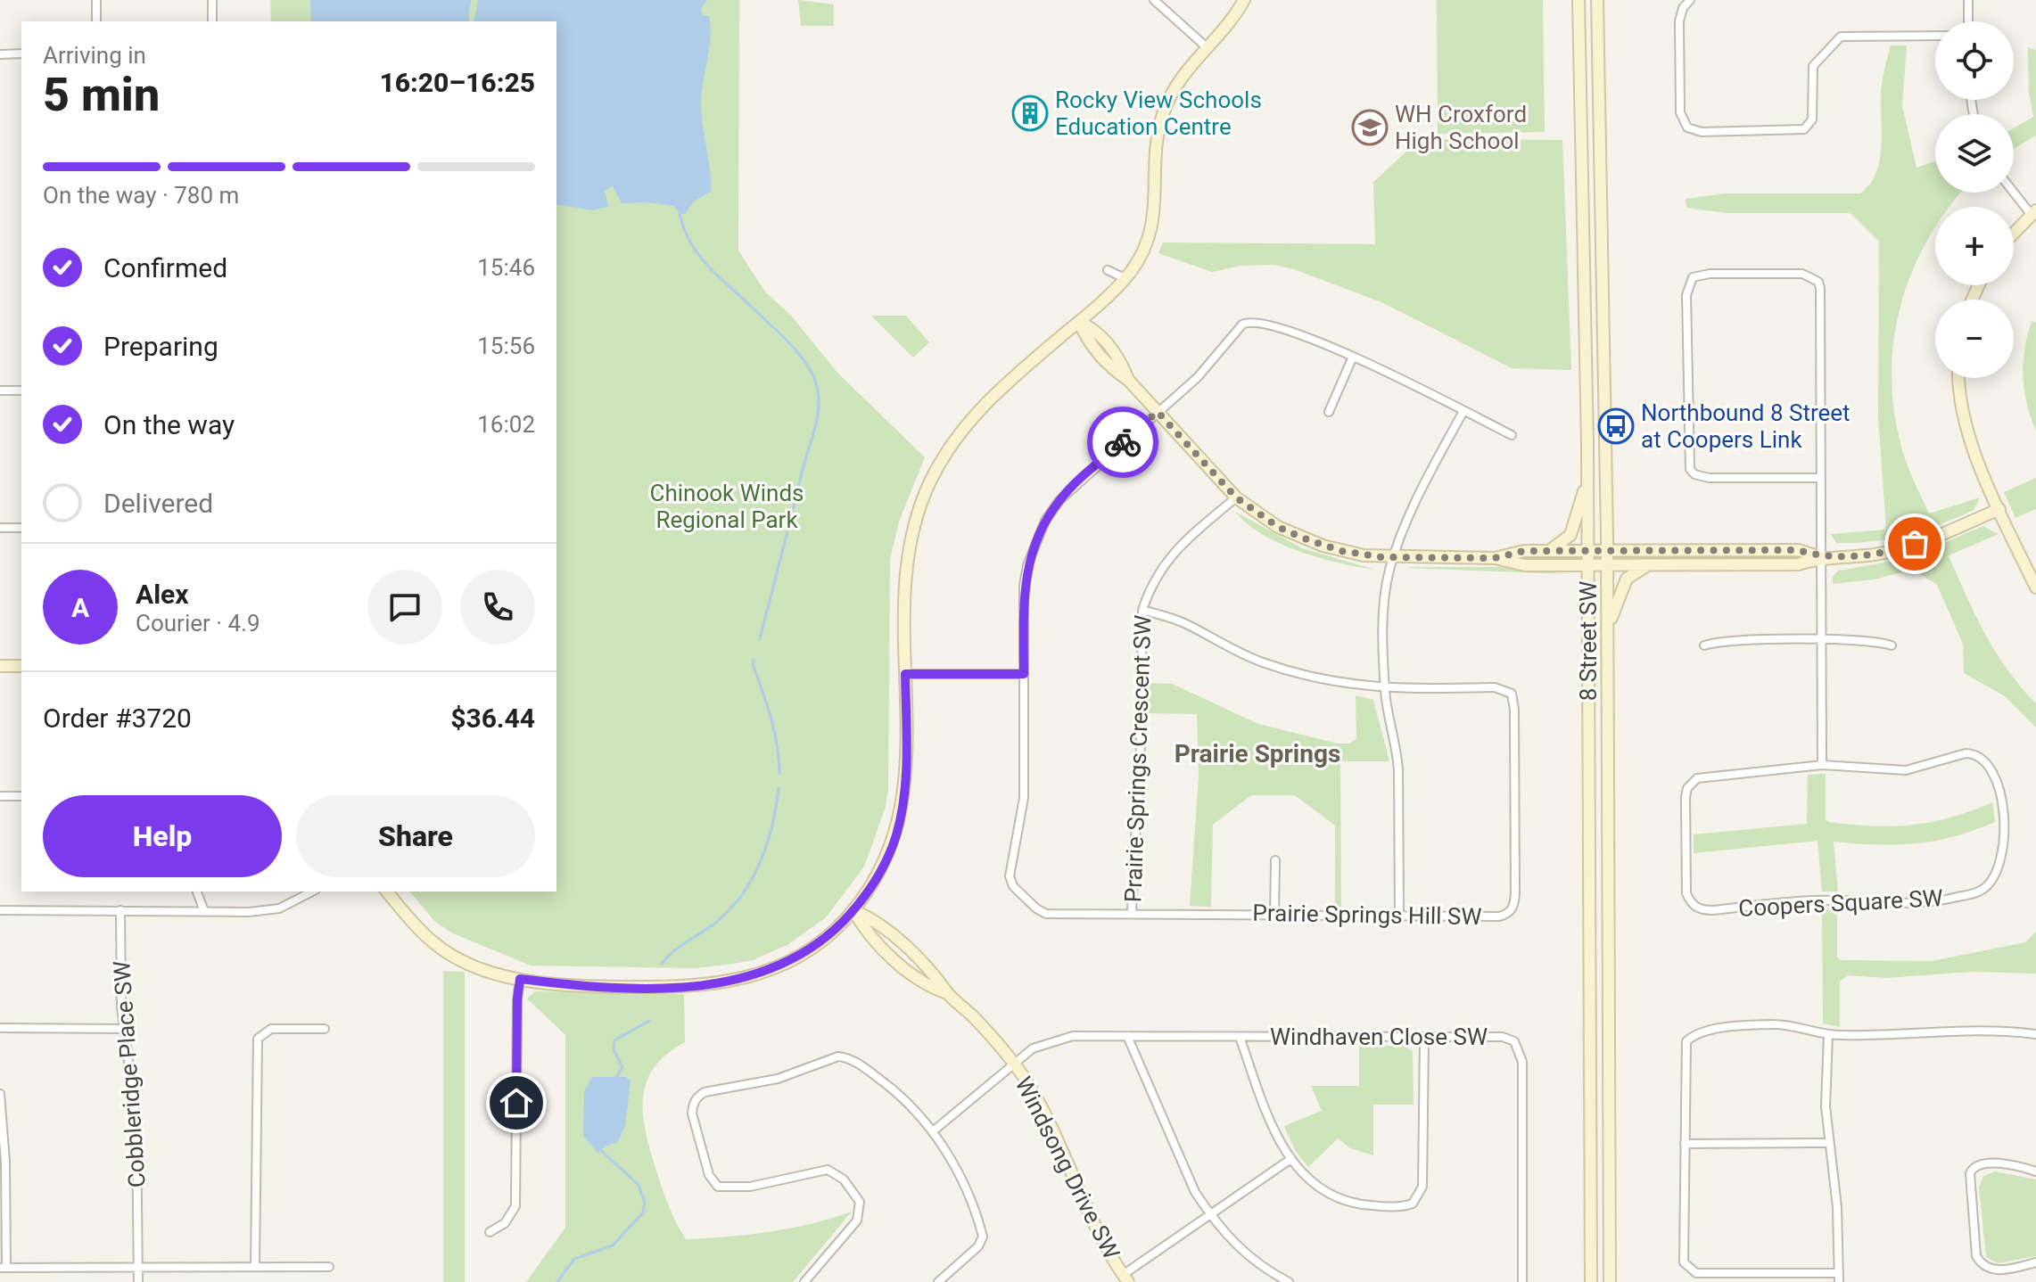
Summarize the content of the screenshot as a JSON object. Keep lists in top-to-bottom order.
{
  "streets": {
    "street": [
      "8 Street SW",
      "Prairie Springs Crescent SW",
      "Coopers Square SW",
      "Prairie Springs Hill SW",
      "Windhaven Close SW",
      "Cobbleridge Place SW",
      "Windsong Drive SW"
    ]
  },
  "crossings": [
    ["Prairie Springs Crescent SW", "Prairie Springs Hill SW"],
    ["Windhaven Close SW", "Windsong Drive SW"]
  ],
  "districts": ["Prairie Springs"],
  "parks": ["Chinook Winds Regional Park"],
  "places": {
    "building": ["Rocky View Schools Education Centre"],
    "school or university": ["WH Croxford High School"],
    "bus stop": ["Northbound 8 Street at Coopers Link"]
  },
  "page": {
    "map_buttons": ["+", "−"],
    "heading": ["5 min", "Arriving in", "16:20–16:25"],
    "panel": [
      "Alex",
      "Courier · 4.9",
      "Order #3720",
      "$36.44"
    ],
    "bar": "On the way · 780 m",
    "list": [
      ["Confirmed", "15:46"],
      ["Preparing", "15:56"],
      ["On the way", "16:02"],
      "Delivered"
    ],
    "round": "A",
    "buttons": ["Help", "Share"]
  }
}
